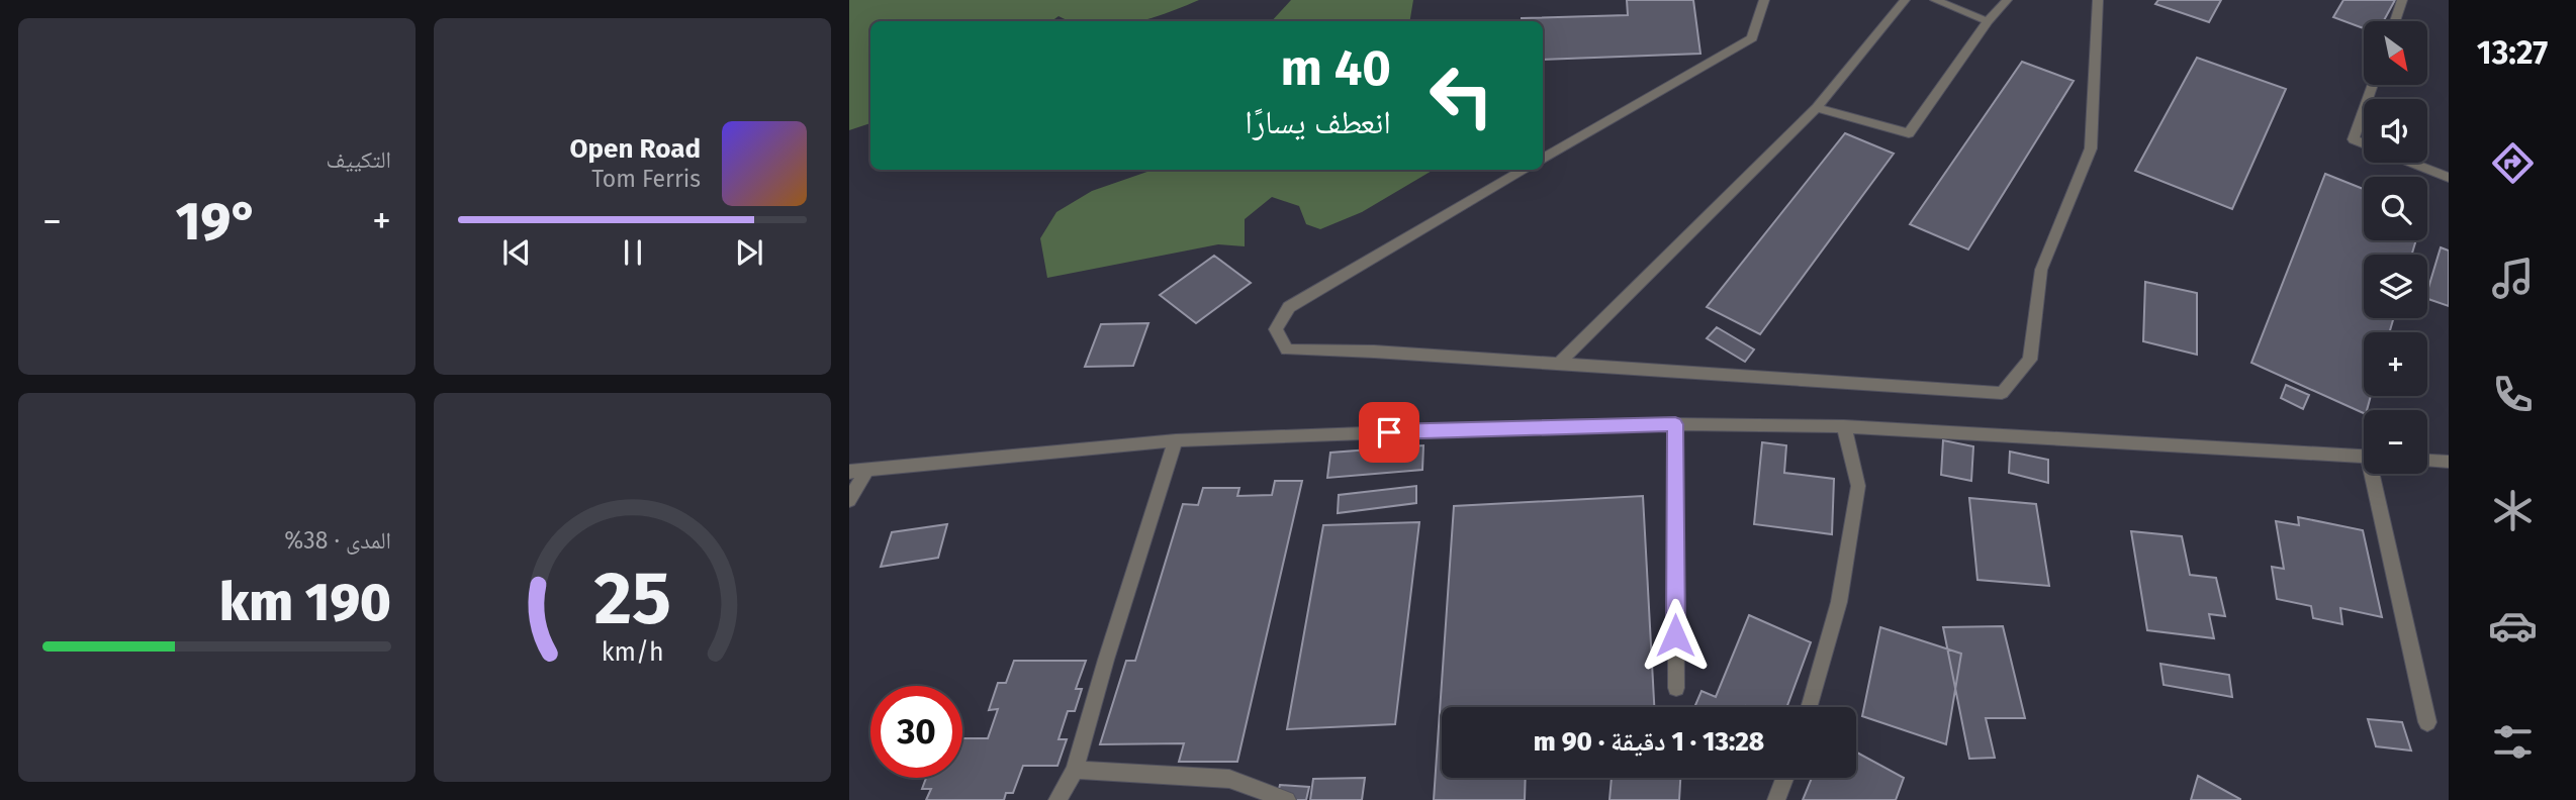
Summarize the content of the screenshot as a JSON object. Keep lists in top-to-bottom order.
{
  "north": "bottom right",
  "page": {
    "tabs": "13:27",
    "tile": [
      "التكييف",
      ["المدى · 38%", "190 km"]
    ],
    "map_buttons": ["+", "−"],
    "turn": ["40 m", "انعطف يسارًا"],
    "song": ["Open Road", "Tom Ferris"],
    "heat": ["−", "19°", "+"],
    "limit": "30",
    "trip": "13:28 · 1 دقيقة · 90 m",
    "gauge": ["25", "km/h"]
  }
}
